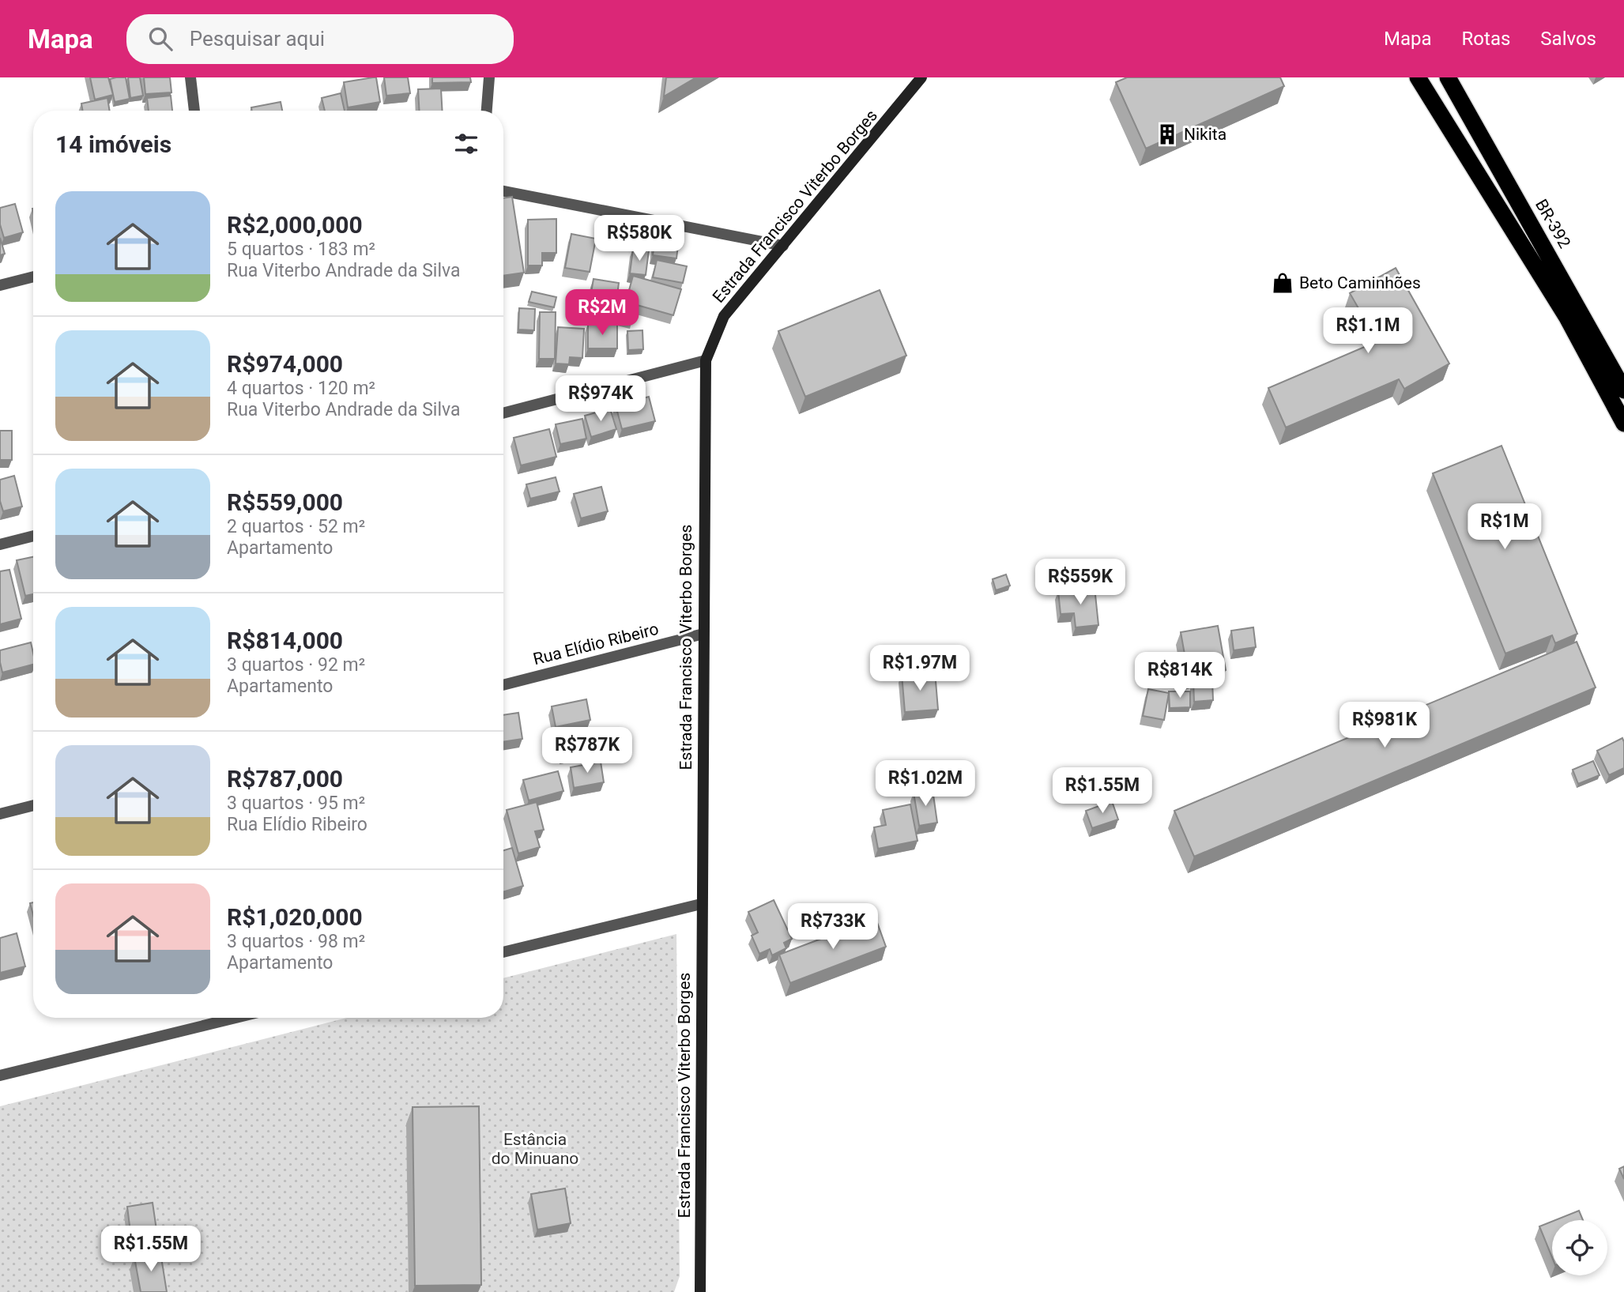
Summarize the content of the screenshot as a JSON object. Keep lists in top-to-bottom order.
{
  "streets": {
    "highway": ["BR-392"],
    "street": ["Estrada Francisco Viterbo Borges", "Rua Elídio Ribeiro"]
  },
  "crossings": [
    ["Estrada Francisco Viterbo Borges", "Rua Elídio Ribeiro"]
  ],
  "parks": ["Estância do Minuano"],
  "places": {
    "building": ["Nikita"],
    "shop": ["Beto Caminhões"]
  },
  "page": {
    "header": "Mapa",
    "search": "Pesquisar aqui",
    "nav": ["Mapa", "Rotas", "Salvos"],
    "heading": "14 imóveis",
    "list": [
      {
        "name": "R$2,000,000",
        "note": "5 quartos · 183 m² · Rua Viterbo Andrade da Silva"
      },
      {
        "name": "R$974,000",
        "note": "4 quartos · 120 m² · Rua Viterbo Andrade da Silva"
      },
      {
        "name": "R$559,000",
        "note": "2 quartos · 52 m² · Apartamento"
      },
      {
        "name": "R$814,000",
        "note": "3 quartos · 92 m² · Apartamento"
      },
      {
        "name": "R$787,000",
        "note": "3 quartos · 95 m² · Rua Elídio Ribeiro"
      },
      {
        "name": "R$1,020,000",
        "note": "3 quartos · 98 m² · Apartamento"
      }
    ],
    "price": [
      "R$580K",
      "R$2M",
      "R$1.1M",
      "R$974K",
      "R$1M",
      "R$559K",
      "R$1.97M",
      "R$814K",
      "R$981K",
      "R$787K",
      "R$1.02M",
      "R$1.55M",
      "R$733K",
      "R$1.55M"
    ]
  }
}
